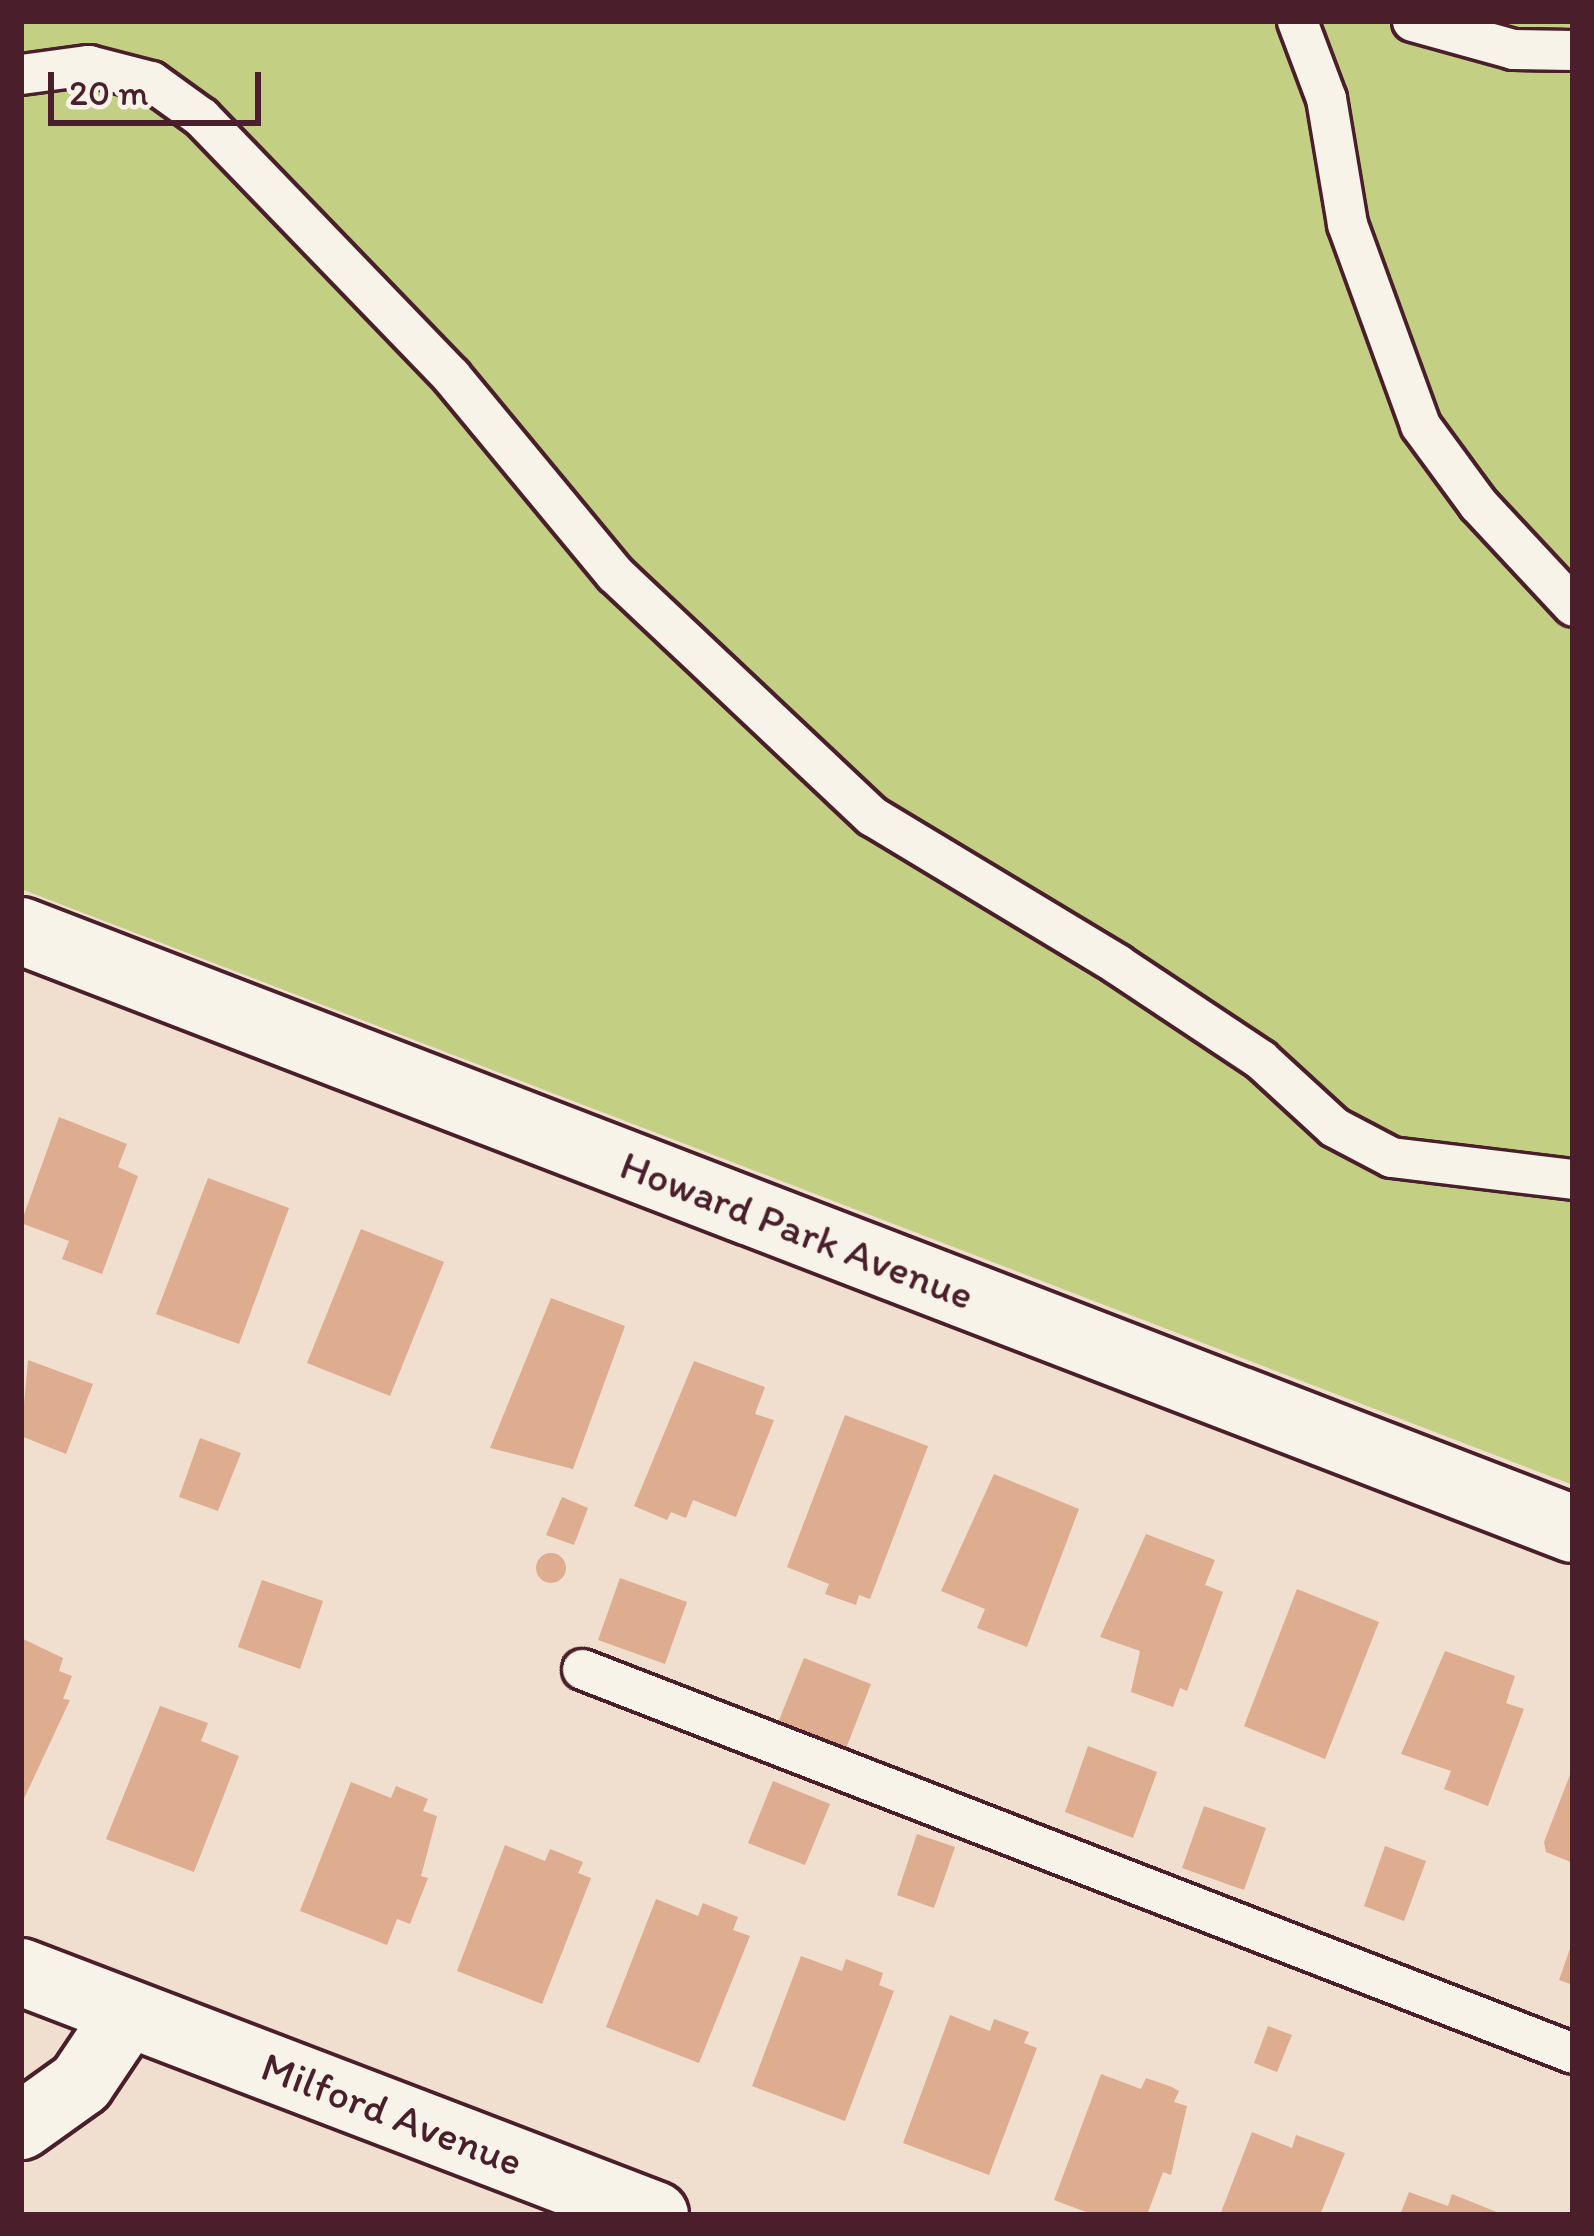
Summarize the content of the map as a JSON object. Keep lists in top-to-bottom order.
{
  "streets": {
    "street": ["Howard Park Avenue", "Milford Avenue"]
  },
  "scale_bar": "20 m"
}
